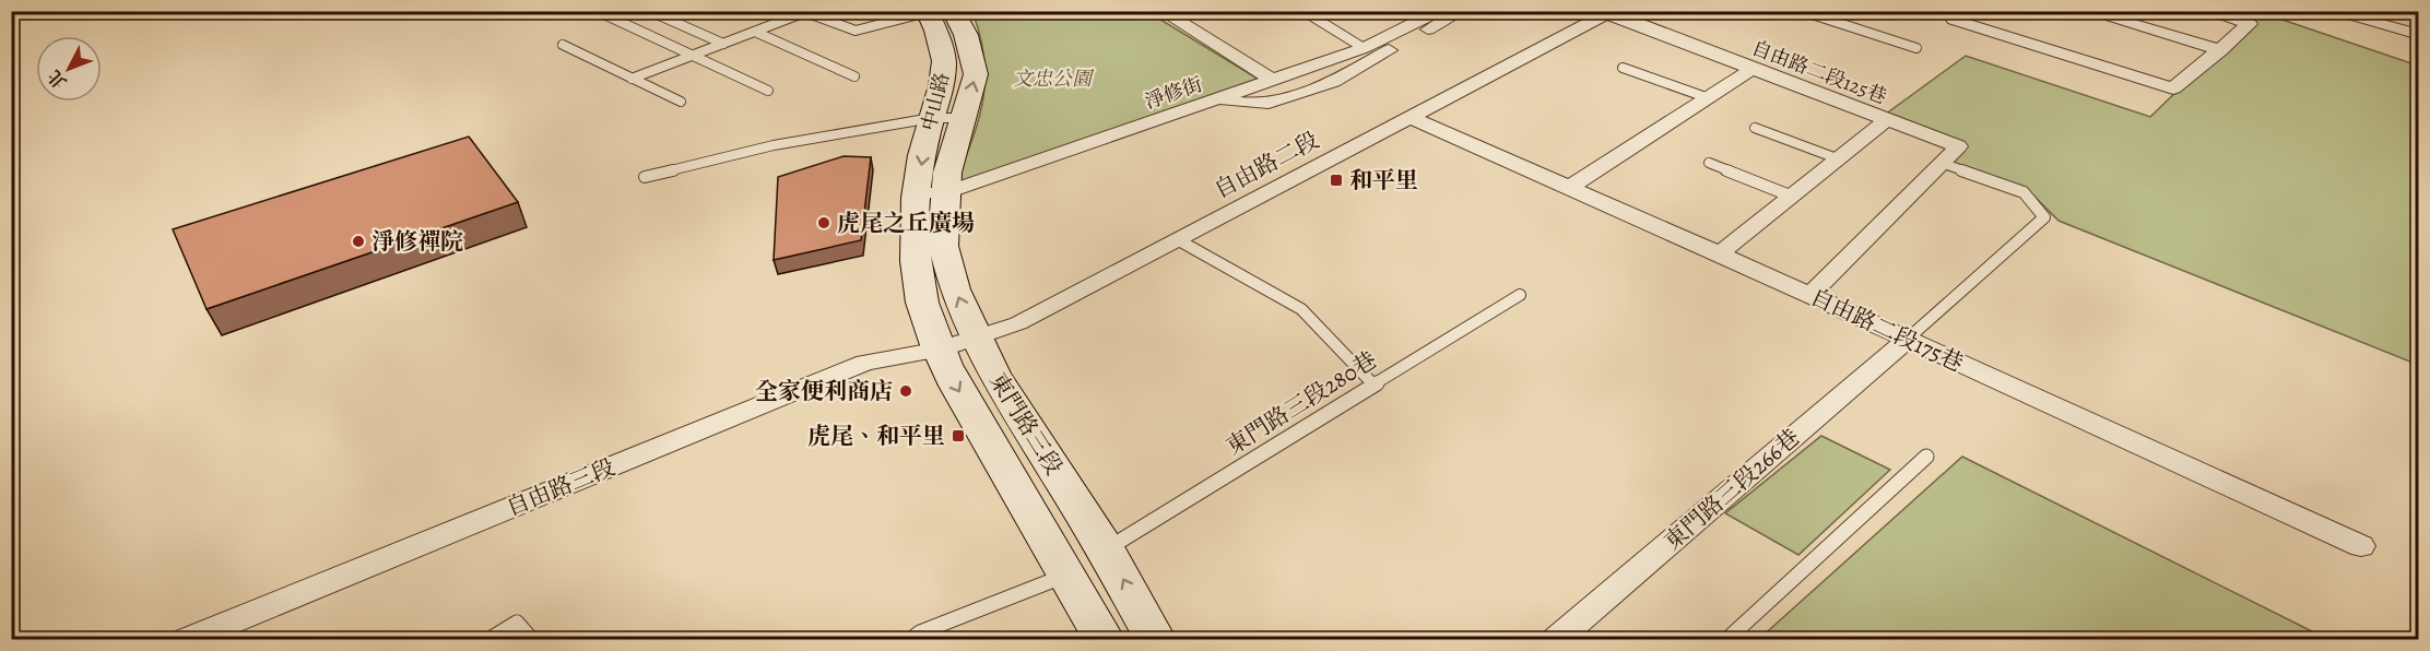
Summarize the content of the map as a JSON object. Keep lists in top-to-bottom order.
{
  "streets": {
    "main road": ["中山路", "東門路三段"],
    "street": [
      "自由路二段125巷",
      "淨修街",
      "自由路二段",
      "自由路二段175巷",
      "自由路三段",
      "東門路三段266巷"
    ],
    "lane": ["東門路三段280巷"]
  },
  "crossings": [
    ["自由路二段125巷", "自由路二段"],
    ["淨修街", "中山路"],
    ["淨修街", "東門路三段"],
    ["中山路", "東門路三段"],
    ["自由路二段", "自由路二段175巷"],
    ["自由路二段", "東門路三段"],
    ["自由路二段", "自由路三段"],
    ["自由路二段175巷", "東門路三段266巷"],
    ["東門路三段280巷", "東門路三段"],
    ["東門路三段", "自由路三段"]
  ],
  "parks": ["文忠公園"],
  "places": {
    "transit": ["和平里", "虎尾、和平里"],
    "other": ["虎尾之丘廣場", "淨修禪院", "全家便利商店"]
  },
  "north": "bottom left"
}
